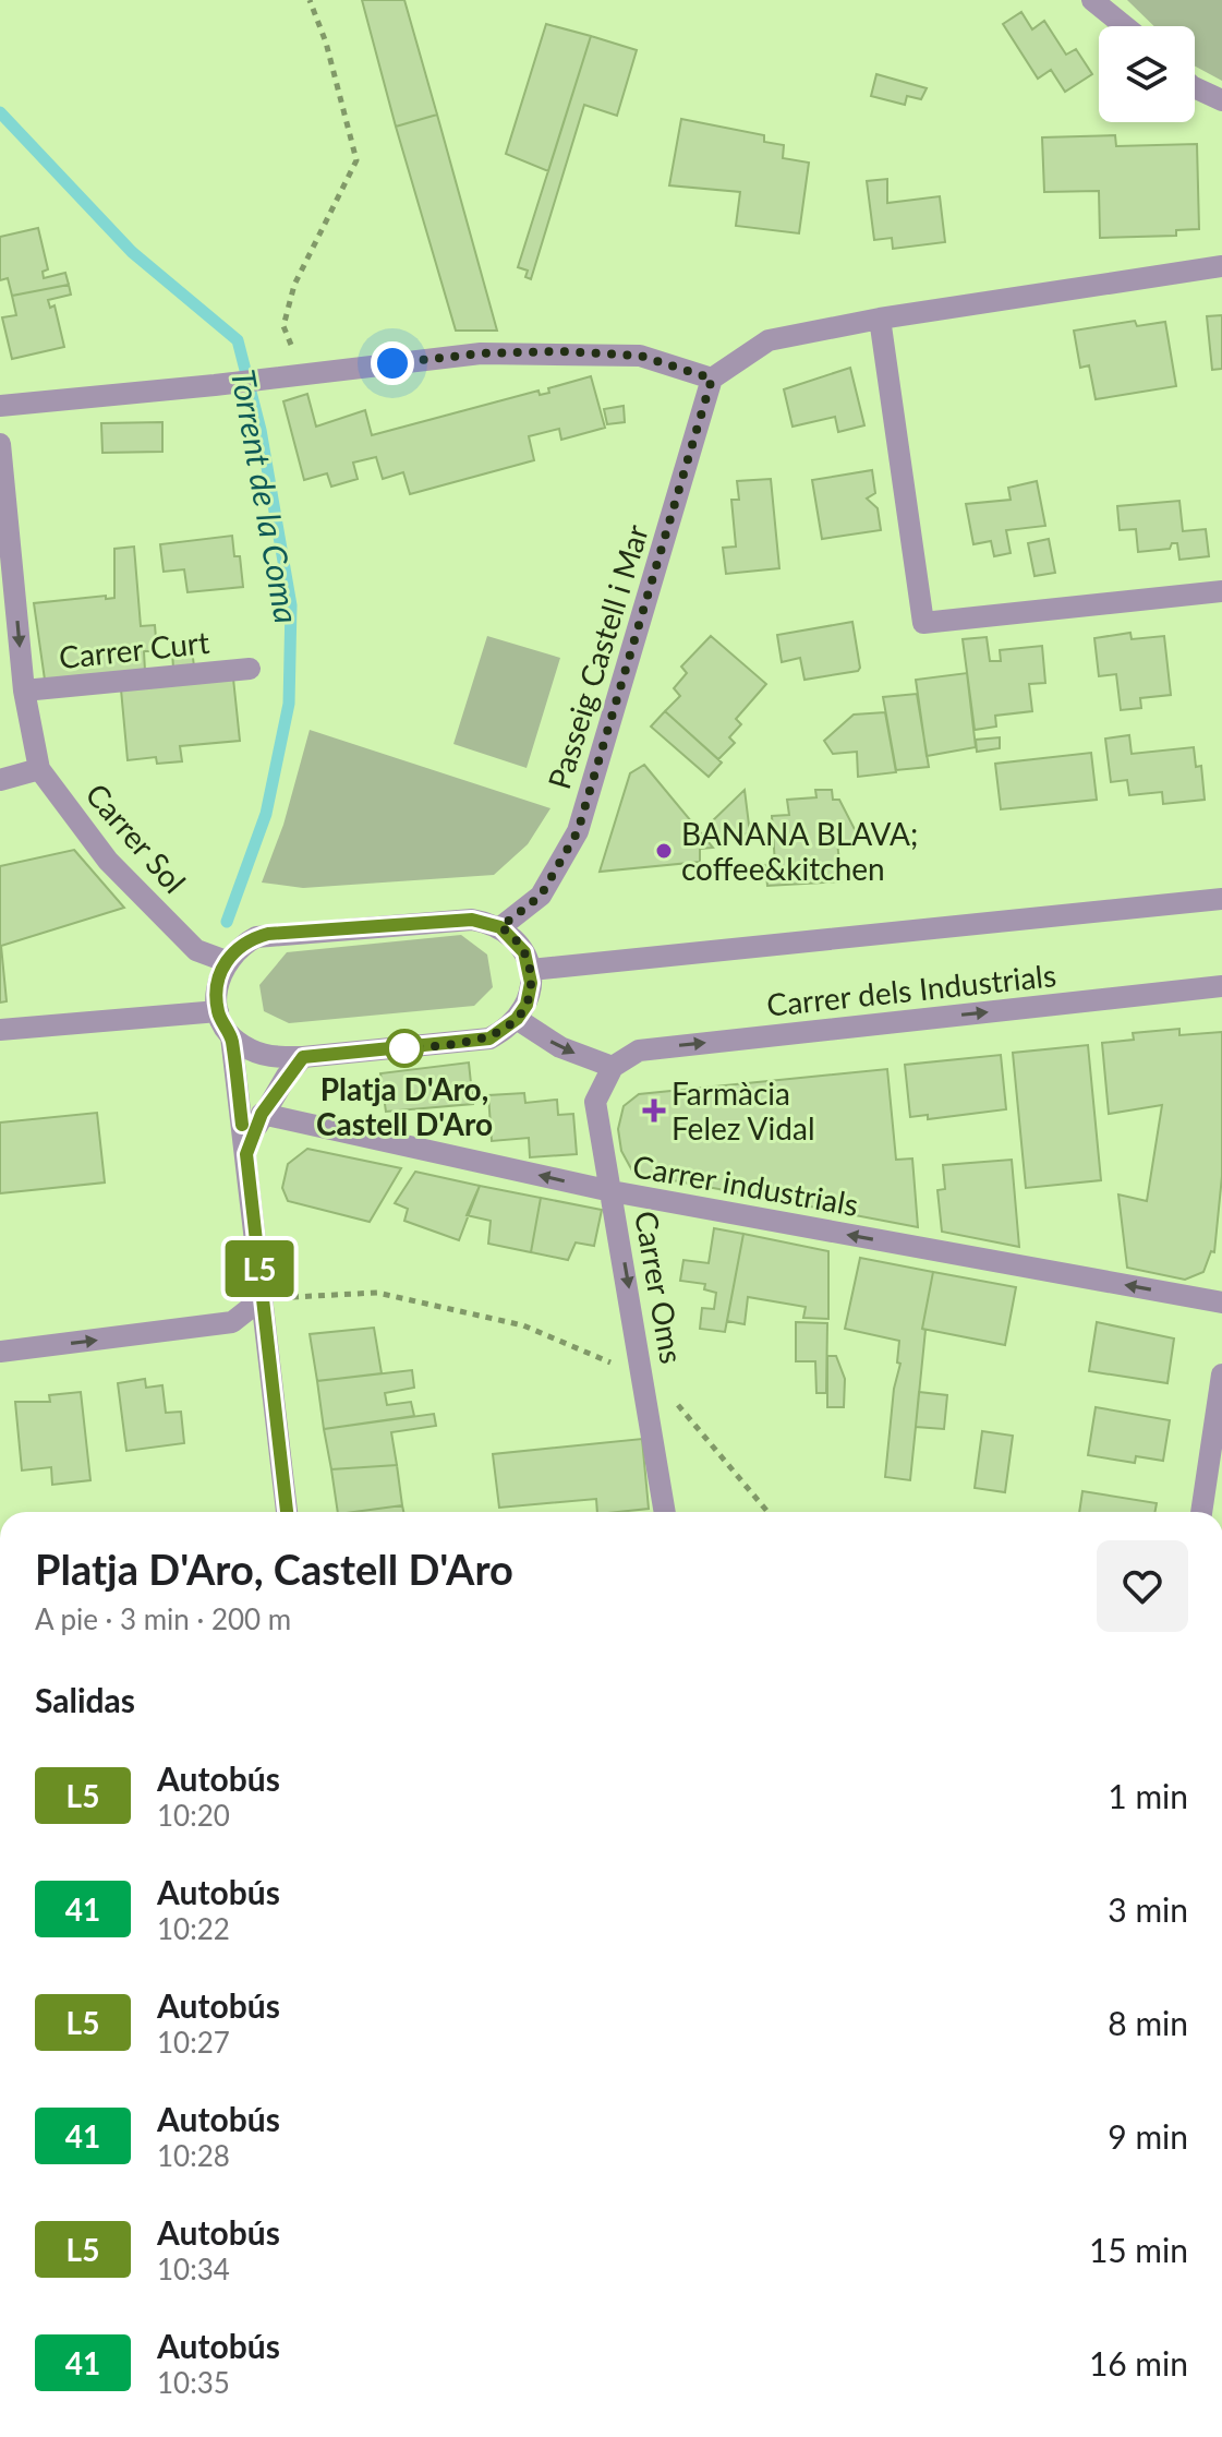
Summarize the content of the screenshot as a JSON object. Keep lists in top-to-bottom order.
{
  "streets": {
    "street": [
      "Carrer Curt",
      "Passeig Castell i Mar",
      "Carrer Sol",
      "Carrer dels Industrials",
      "Carrer industrials",
      "Carrer Oms"
    ]
  },
  "crossings": [
    ["Carrer dels Industrials", "Carrer Oms"],
    ["Carrer industrials", "Carrer Oms"]
  ],
  "one_way": ["Carrer Oms"],
  "water": ["Torrent de la Coma"],
  "places": {
    "other": ["BANANA BLAVA; coffee&kitchen", "Platja D'Aro, Castell D'Aro"],
    "health": ["Farmàcia Felez Vidal"]
  },
  "lines": ["bus line L5"],
  "page": {
    "on_map": "L5",
    "heading": [
      ["Platja D'Aro, Castell D'Aro", "A pie · 3 min · 200 m"],
      "Salidas"
    ],
    "list": [
      {
        "mark": "L5",
        "name": "Autobús",
        "note": "10:20",
        "value": "1 min"
      },
      {
        "mark": "41",
        "name": "Autobús",
        "note": "10:22",
        "value": "3 min"
      },
      {
        "mark": "L5",
        "name": "Autobús",
        "note": "10:27",
        "value": "8 min"
      },
      {
        "mark": "41",
        "name": "Autobús",
        "note": "10:28",
        "value": "9 min"
      },
      {
        "mark": "L5",
        "name": "Autobús",
        "note": "10:34",
        "value": "15 min"
      },
      {
        "mark": "41",
        "name": "Autobús",
        "note": "10:35",
        "value": "16 min"
      }
    ]
  }
}
